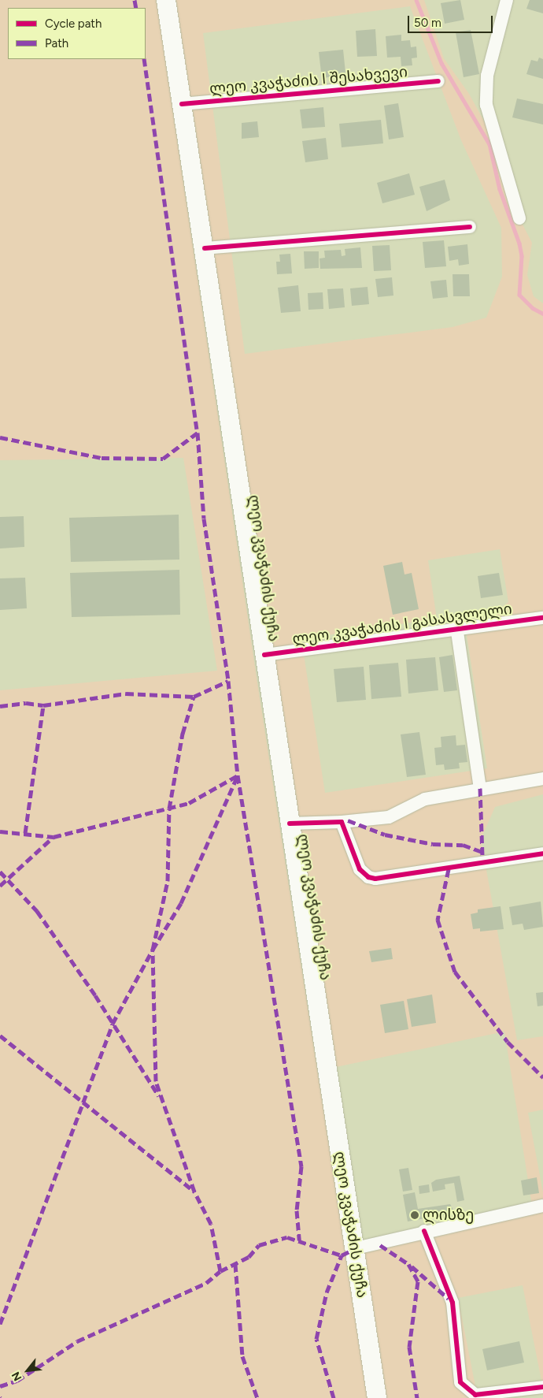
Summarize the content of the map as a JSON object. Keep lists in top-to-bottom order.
{
  "streets": {
    "main road": ["ლეო კვაჭაძის ქუჩა"],
    "street": ["ლეო კვაჭაძის I შესახვევი", "ლეო კვაჭაძის I გასასვლელი"]
  },
  "crossings": [
    ["ლეო კვაჭაძის I შესახვევი", "ლეო კვაჭაძის ქუჩა"],
    ["ლეო კვაჭაძის ქუჩა", "ლეო კვაჭაძის I გასასვლელი"]
  ],
  "places": ["ლისზე"],
  "legend": ["Cycle path", "Path"],
  "scale_bar": "50 m",
  "north": "bottom left"
}
